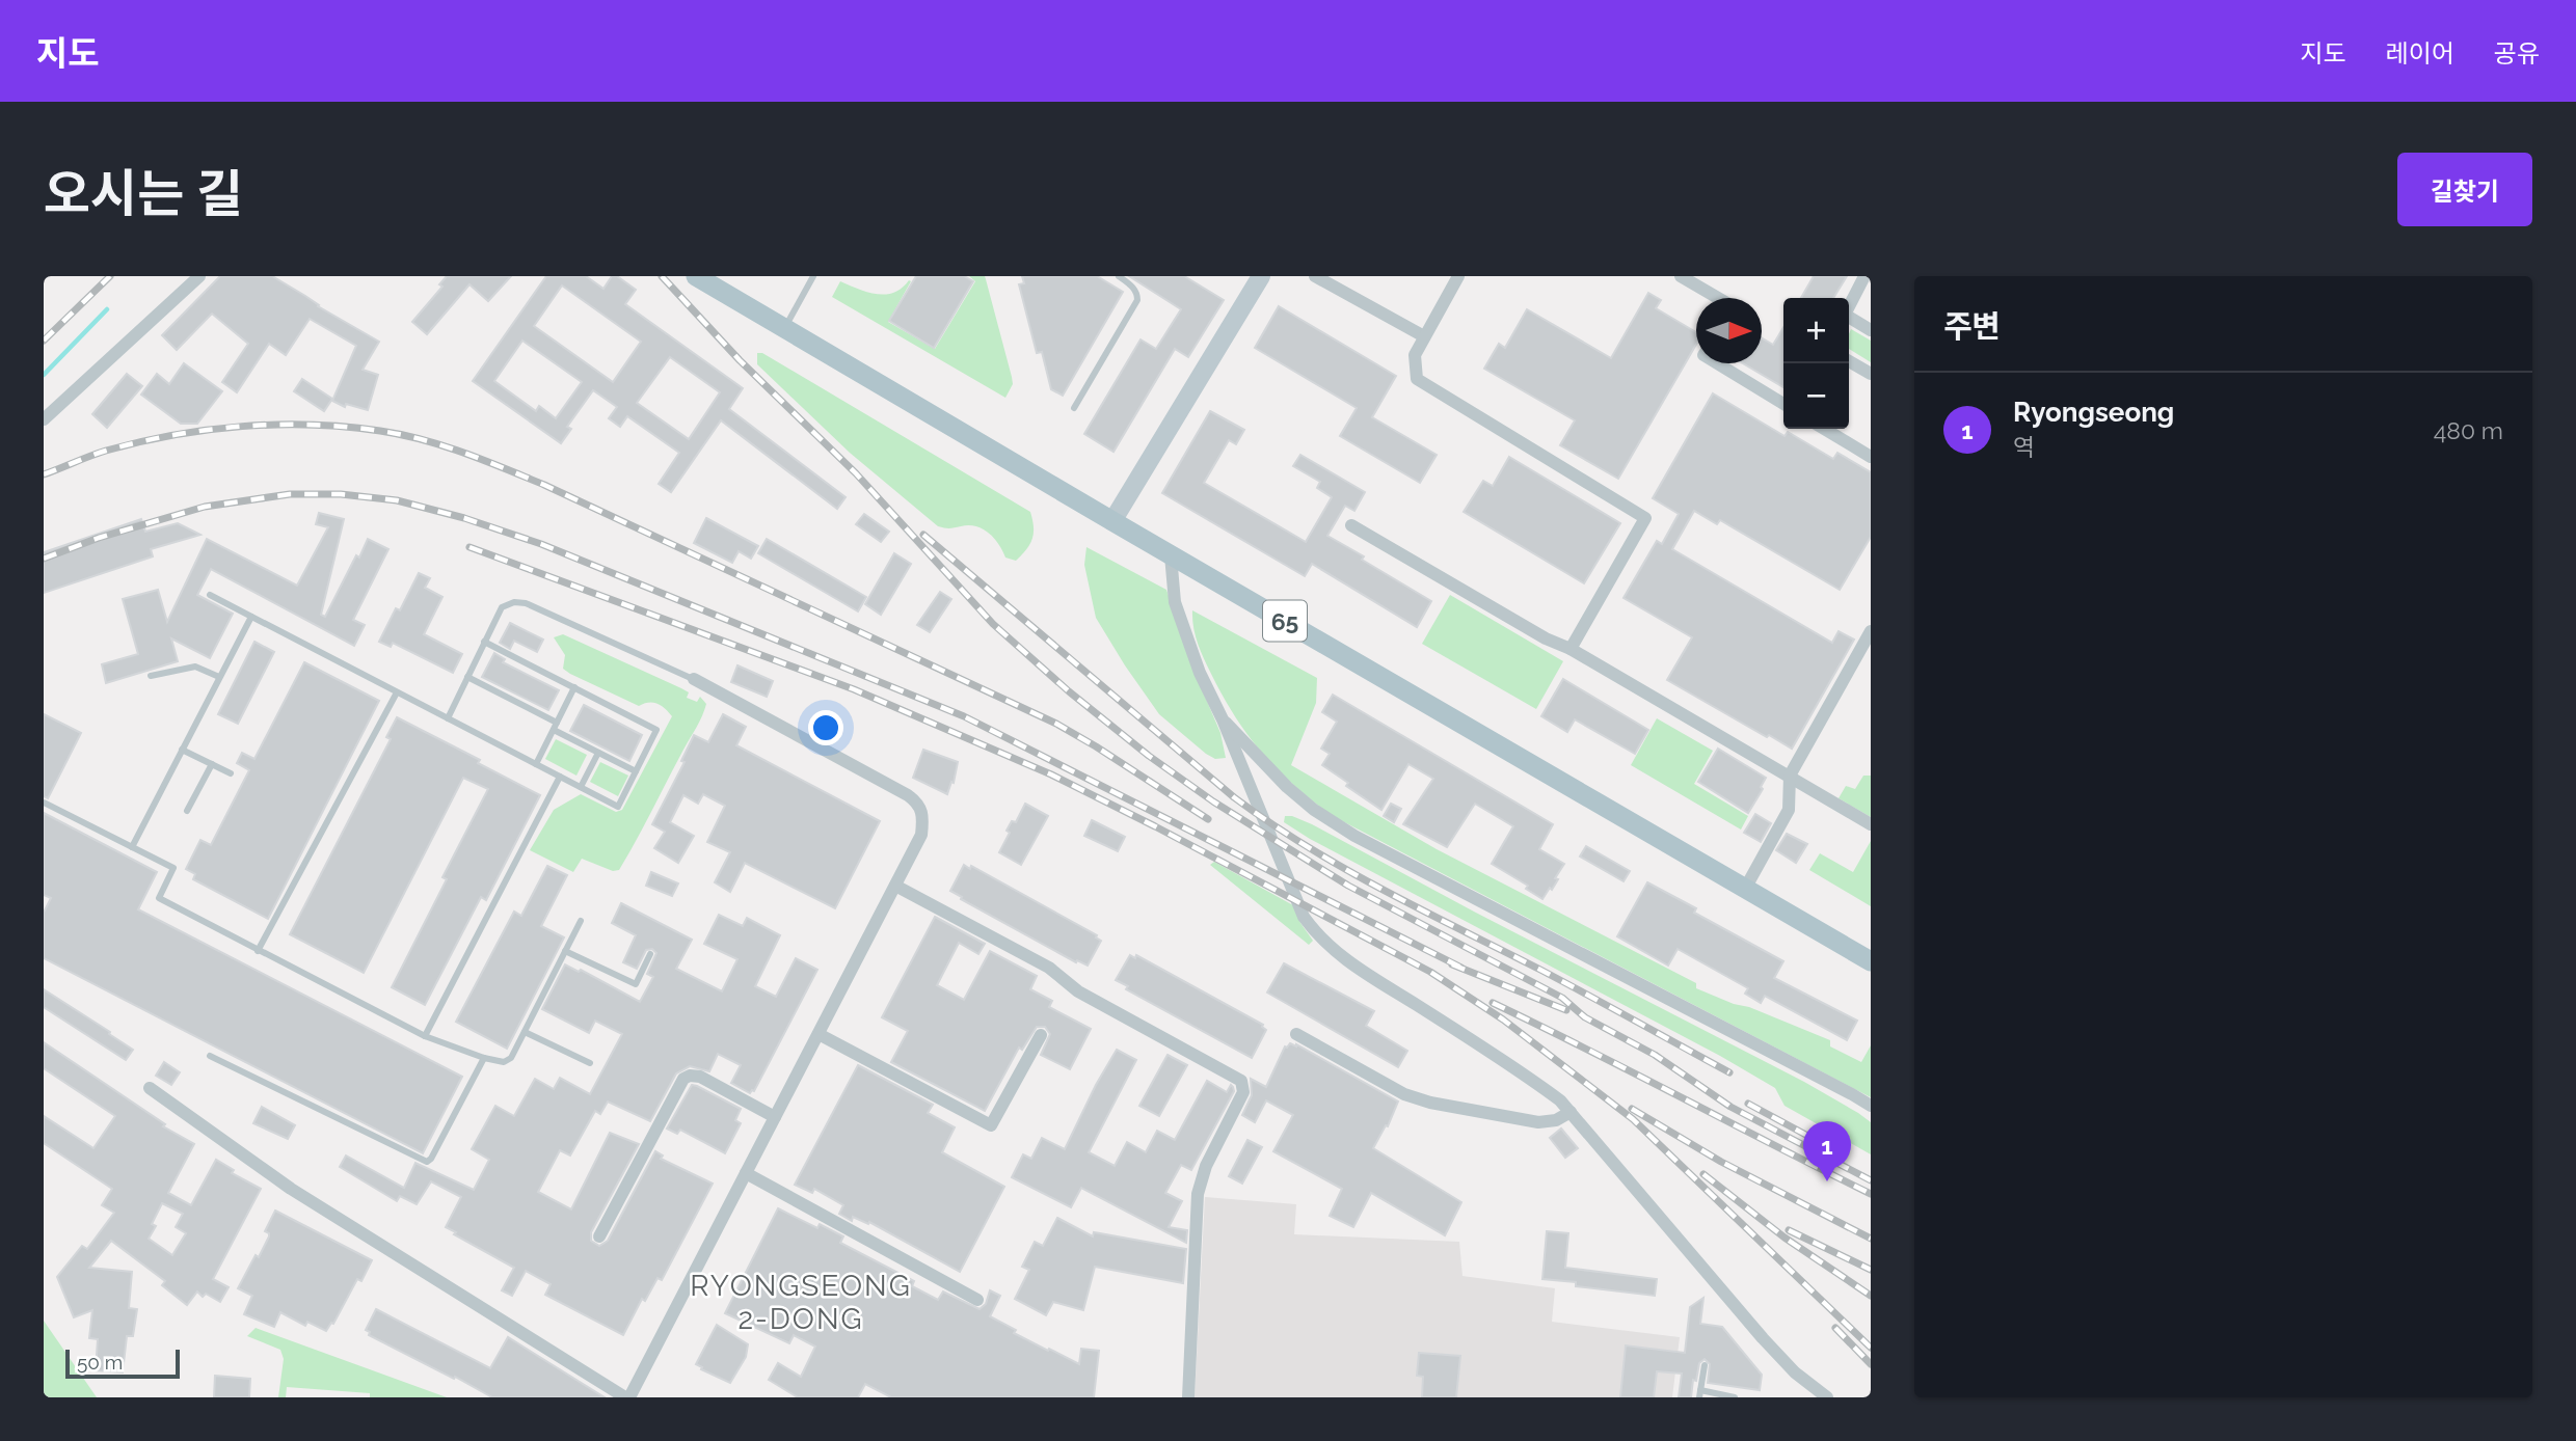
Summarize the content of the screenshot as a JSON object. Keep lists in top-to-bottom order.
{
  "streets": {
    "main road": ["65"]
  },
  "districts": ["RYONGSEONG 2-DONG"],
  "scale_bar": "50 m",
  "north": "right",
  "page": {
    "header": "지도",
    "nav": ["지도", "레이어", "공유"],
    "title": "오시는 길",
    "buttons": "길찾기",
    "heading": "주변",
    "map_buttons": ["+", "−"],
    "list": [
      {
        "mark": "1",
        "name": "Ryongseong",
        "note": "역",
        "value": "480 m"
      }
    ],
    "pins": "1",
    "scale": "50 m"
  }
}
